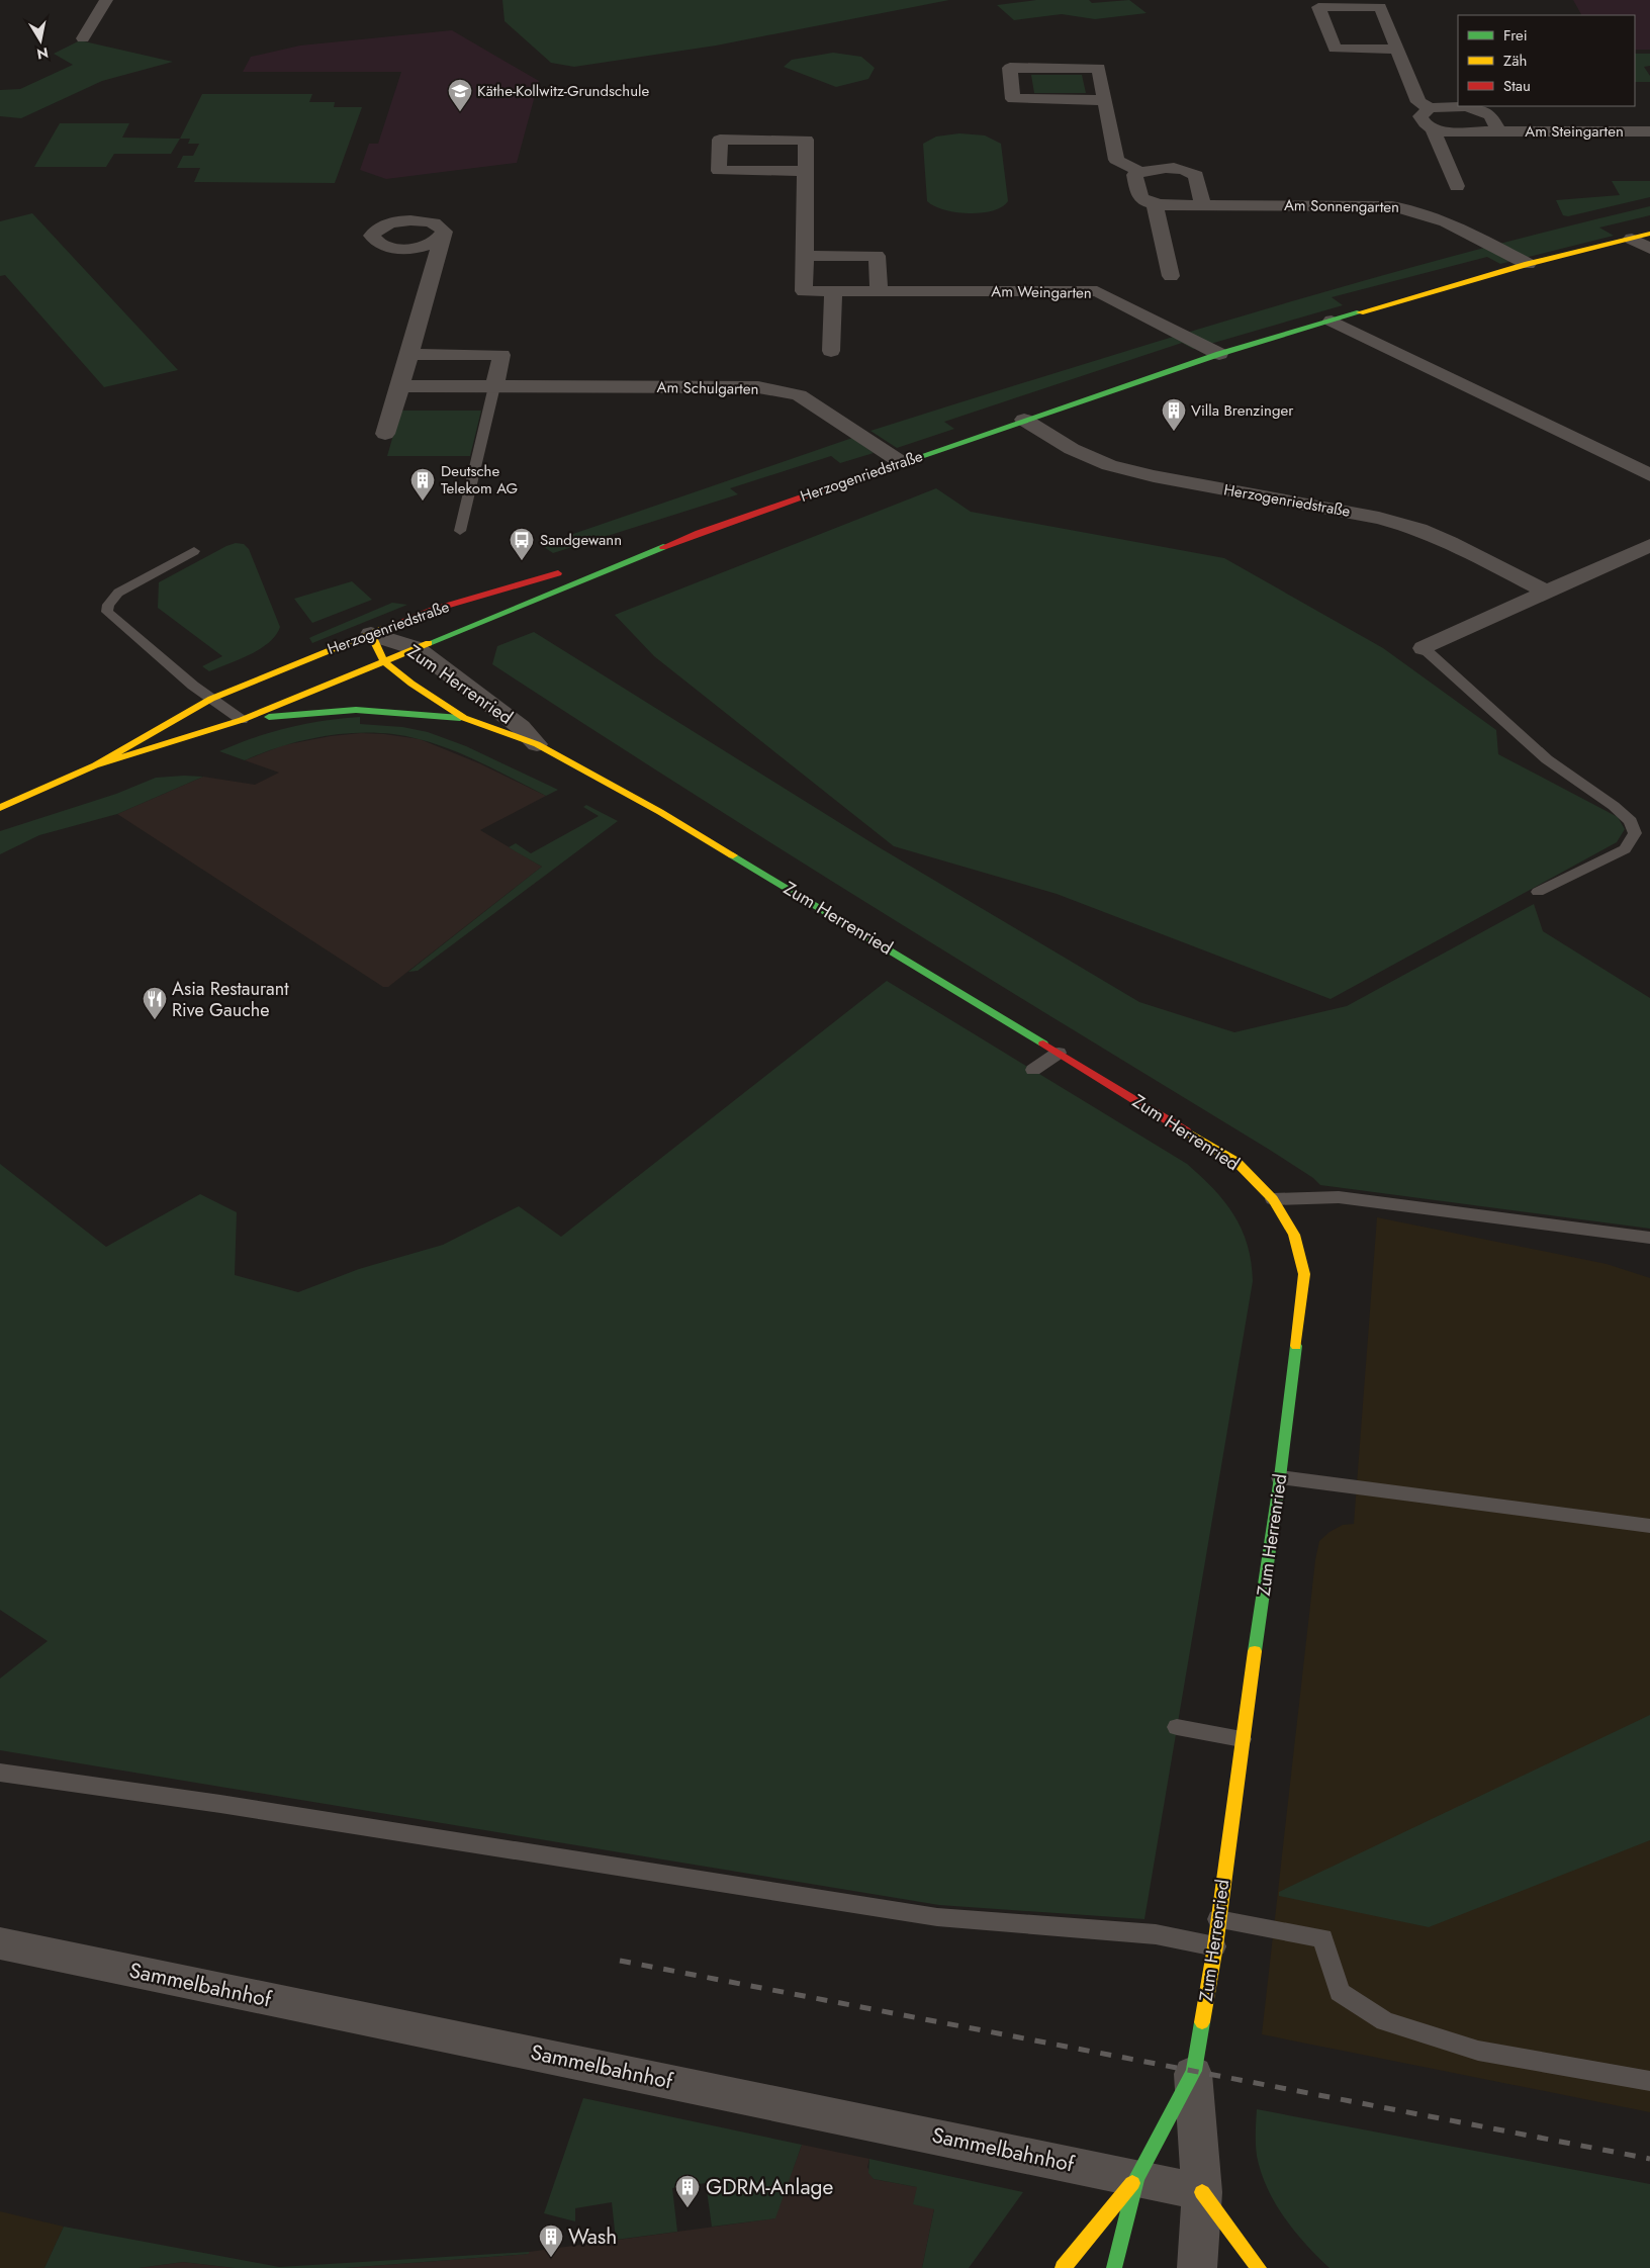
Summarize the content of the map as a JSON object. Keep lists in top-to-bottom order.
{
  "streets": {
    "street": [
      "Am Steingarten",
      "Am Sonnengarten",
      "Am Weingarten",
      "Am Schulgarten",
      "Herzogenriedstraße",
      "Zum Herrenried",
      "Sammelbahnhof"
    ]
  },
  "crossings": [
    ["Am Sonnengarten", "Herzogenriedstraße"],
    ["Am Weingarten", "Herzogenriedstraße"],
    ["Am Schulgarten", "Herzogenriedstraße"],
    ["Herzogenriedstraße", "Zum Herrenried"],
    ["Zum Herrenried", "Sammelbahnhof"]
  ],
  "places": {
    "school or university": ["Käthe-Kollwitz-Grundschule"],
    "building": [
      "Villa Brenzinger",
      "Deutsche Telekom AG",
      "GDRM-Anlage",
      "Wash"
    ],
    "bus stop": ["Sandgewann"],
    "restaurant": ["Asia Restaurant Rive Gauche"]
  },
  "legend": ["Frei", "Zäh", "Stau"],
  "north": "bottom"
}
